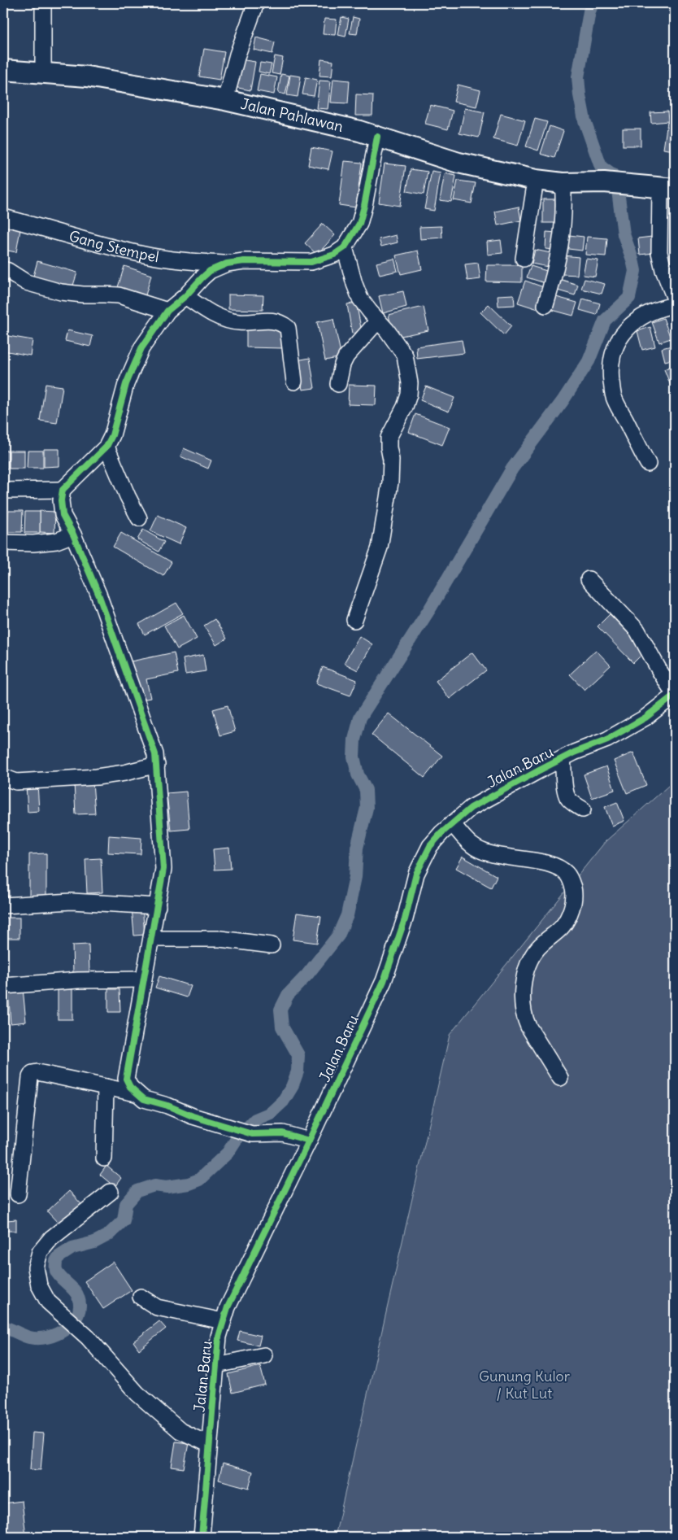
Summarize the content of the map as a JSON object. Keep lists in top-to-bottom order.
{
  "streets": {
    "main road": ["Jalan Pahlawan"],
    "street": ["Gang Stempel", "Jalan Baru"]
  },
  "parks": ["Gunung Kulor / Kut Lut"]
}
